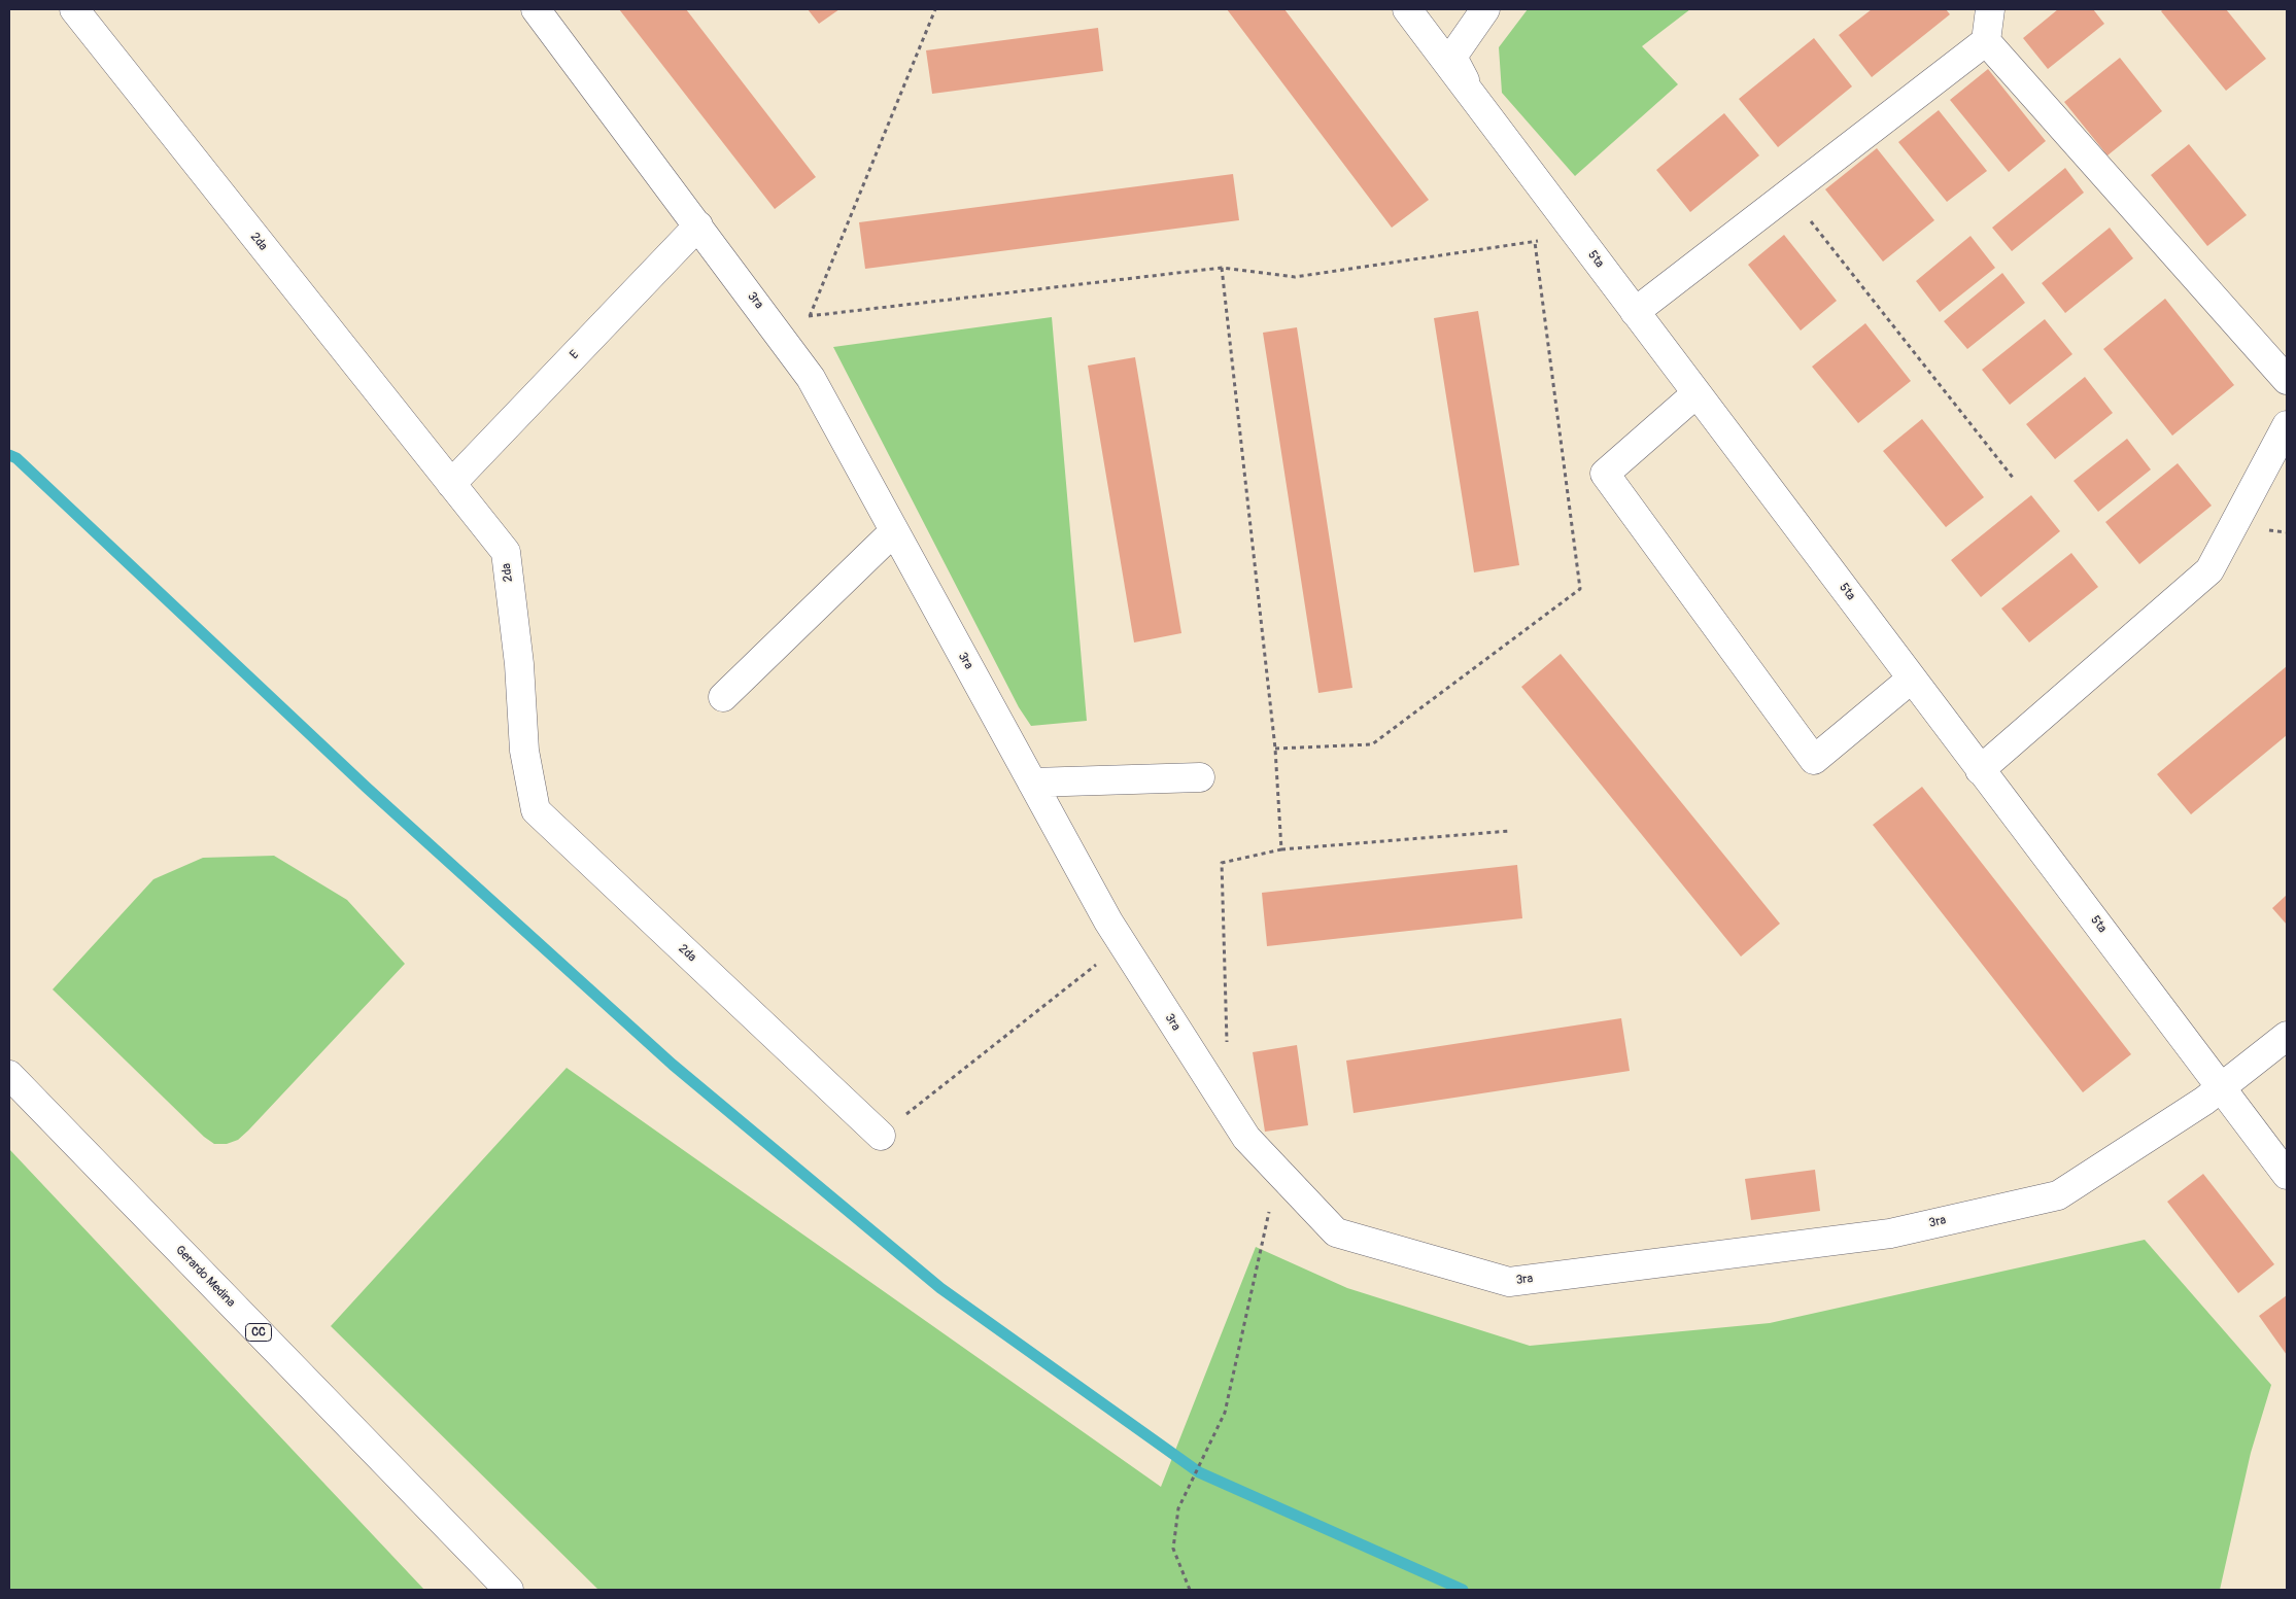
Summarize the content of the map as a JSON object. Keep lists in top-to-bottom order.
{
  "streets": {
    "street": [
      "2da",
      "5ta",
      "3ra",
      "E",
      "Gerardo Medina",
      "CC"
    ]
  },
  "crossings": [
    ["2da", "E"],
    ["5ta", "3ra"],
    ["3ra", "E"]
  ]
}
